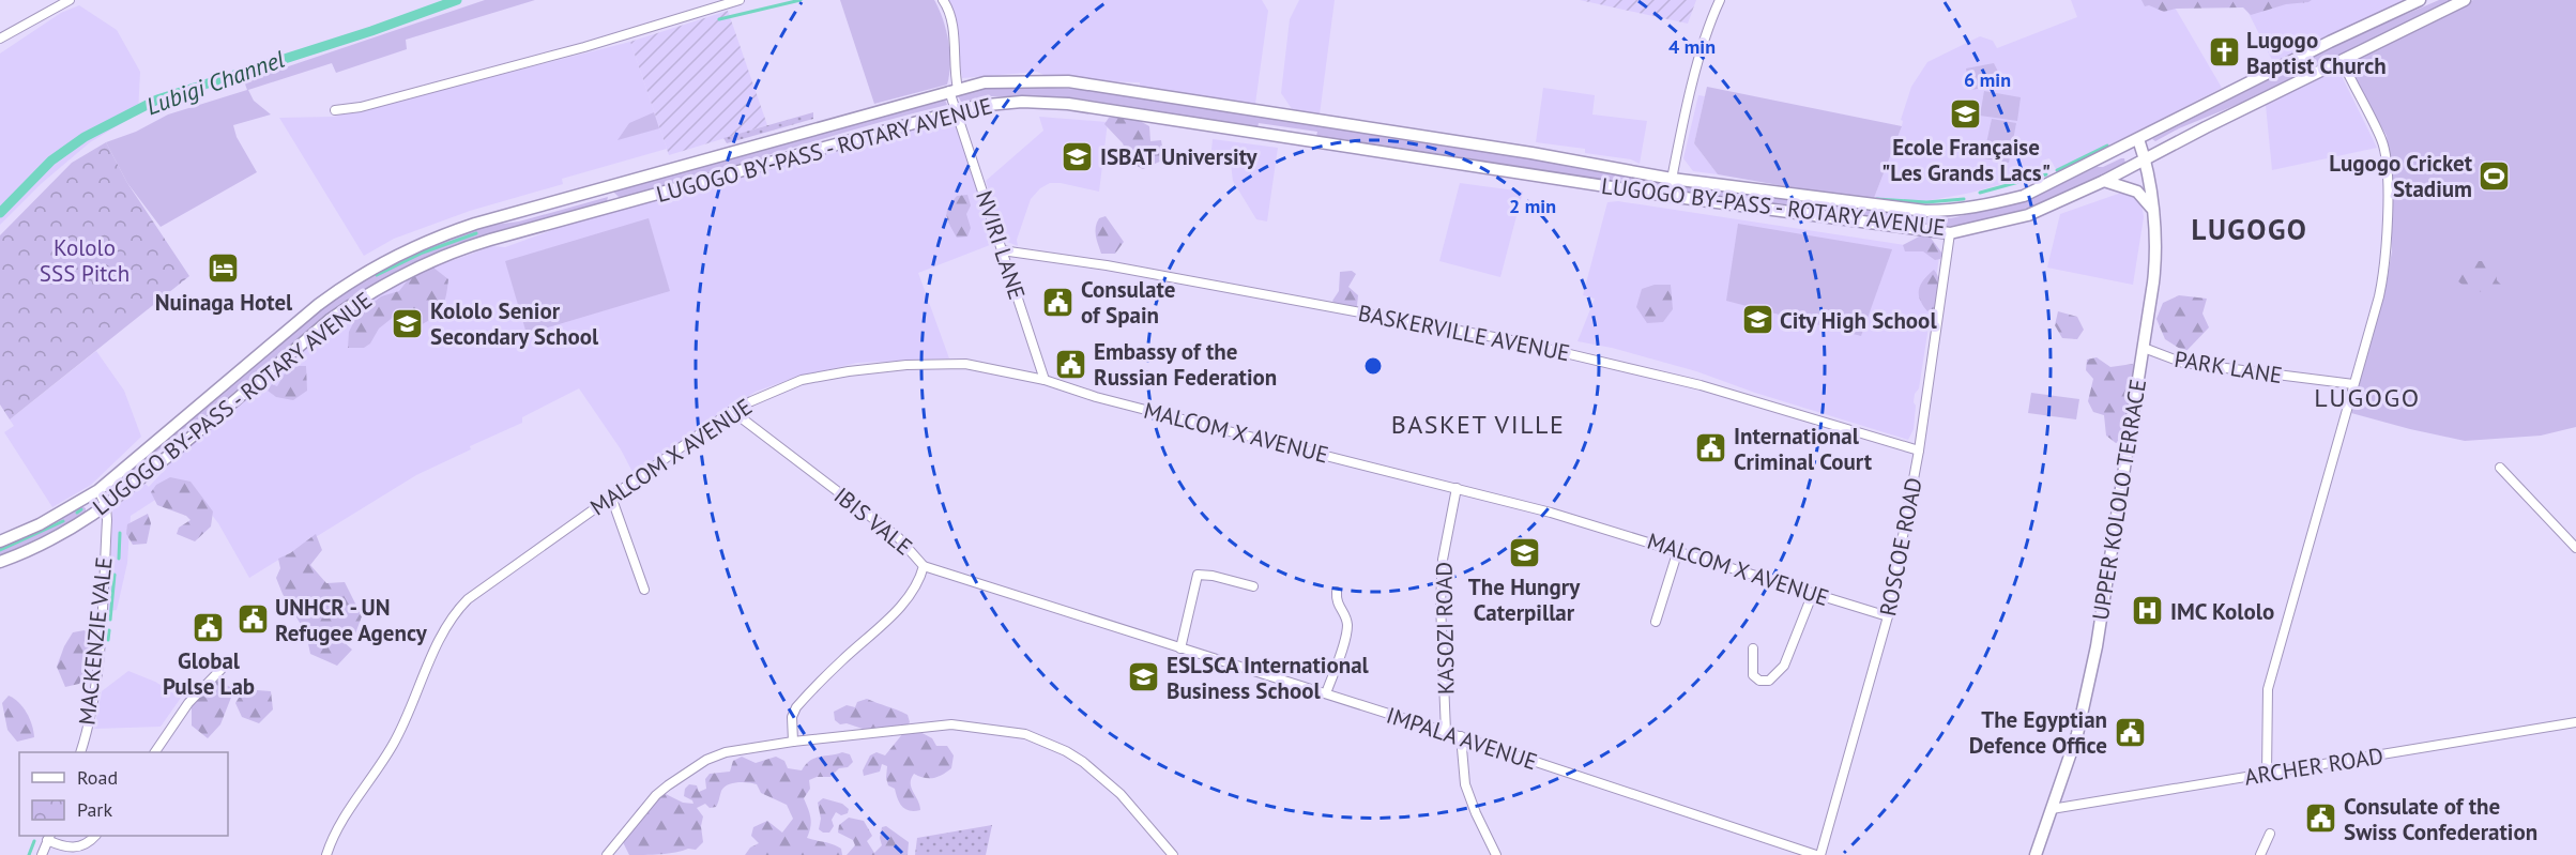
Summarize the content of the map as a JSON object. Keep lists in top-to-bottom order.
{
  "streets": {
    "main road": ["LUGOGO BY-PASS - ROTARY AVENUE", "UPPER KOLOLO TERRACE"],
    "street": [
      "NVIRI LANE",
      "BASKERVILLE AVENUE",
      "PARK LANE",
      "MALCOM X AVENUE",
      "IBIS VALE",
      "ROSCOE ROAD",
      "KASOZI ROAD",
      "MACKENZIE VALE",
      "IMPALA AVENUE",
      "ARCHER ROAD"
    ]
  },
  "crossings": [
    ["LUGOGO BY-PASS - ROTARY AVENUE", "NVIRI LANE"],
    ["LUGOGO BY-PASS - ROTARY AVENUE", "UPPER KOLOLO TERRACE"],
    ["LUGOGO BY-PASS - ROTARY AVENUE", "ROSCOE ROAD"],
    ["LUGOGO BY-PASS - ROTARY AVENUE", "MACKENZIE VALE"],
    ["NVIRI LANE", "BASKERVILLE AVENUE"],
    ["NVIRI LANE", "MALCOM X AVENUE"],
    ["BASKERVILLE AVENUE", "ROSCOE ROAD"],
    ["PARK LANE", "UPPER KOLOLO TERRACE"],
    ["MALCOM X AVENUE", "IBIS VALE"],
    ["MALCOM X AVENUE", "ROSCOE ROAD"],
    ["MALCOM X AVENUE", "KASOZI ROAD"],
    ["UPPER KOLOLO TERRACE", "ARCHER ROAD"],
    ["IBIS VALE", "IMPALA AVENUE"],
    ["ROSCOE ROAD", "IMPALA AVENUE"],
    ["KASOZI ROAD", "IMPALA AVENUE"]
  ],
  "districts": ["LUGOGO", "LUGOGO", "BASKET VILLE"],
  "water": ["Lubigi Channel"],
  "parks": ["Kololo SSS Pitch"],
  "places": {
    "church": ["Lugogo Baptist Church"],
    "school or university": [
      "Ecole Française \"Les Grands Lacs\"",
      "ISBAT University",
      "City High School",
      "Kololo Senior Secondary School",
      "The Hungry Caterpillar",
      "ESLSCA International Business School"
    ],
    "sports": ["Lugogo Cricket Stadium"],
    "hotel": ["Nuinaga Hotel"],
    "public building": [
      "Consulate of Spain",
      "Embassy of the Russian Federation",
      "International Criminal Court",
      "UNHCR - UN Refugee Agency",
      "Global Pulse Lab",
      "The Egyptian Defence Office",
      "Consulate of the Swiss Confederation"
    ],
    "hospital": ["IMC Kololo"]
  },
  "legend": ["Road", "Park"],
  "rings": ["4 min", "6 min", "2 min"]
}
